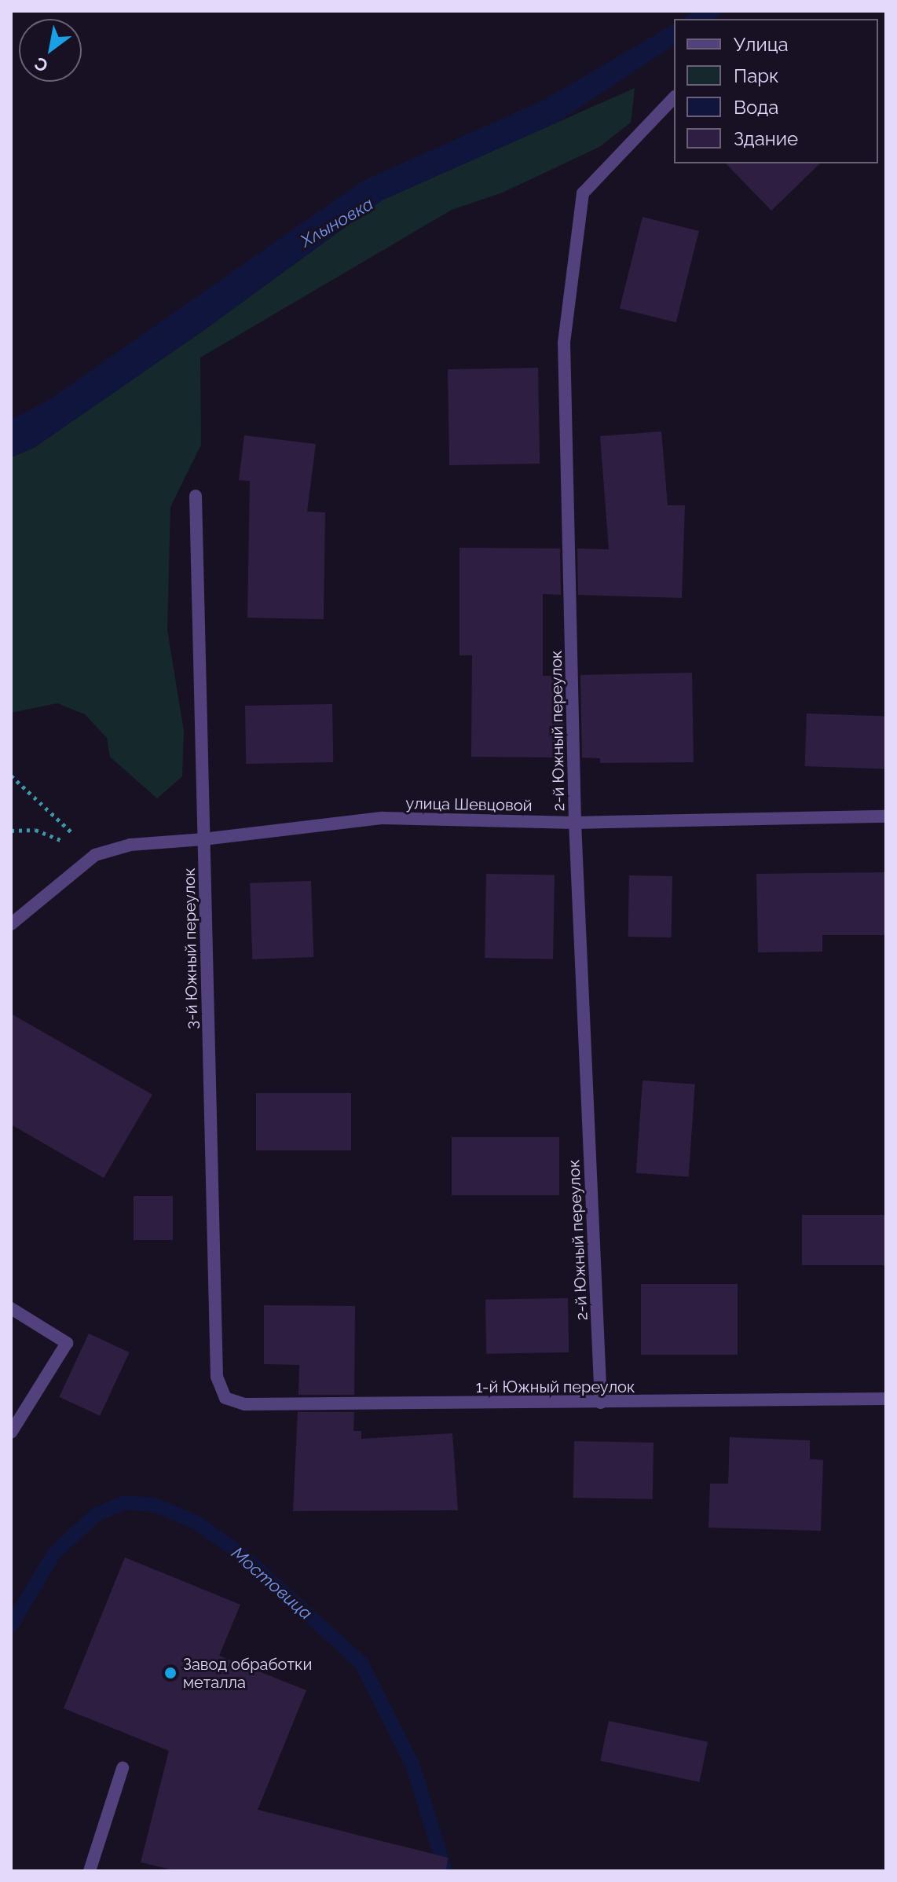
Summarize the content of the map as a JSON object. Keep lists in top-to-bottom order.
{
  "streets": {
    "street": [
      "2-й Южный переулок",
      "улица Шевцовой",
      "3-й Южный переулок",
      "1-й Южный переулок"
    ]
  },
  "crossings": [
    ["2-й Южный переулок", "улица Шевцовой"],
    ["2-й Южный переулок", "1-й Южный переулок"],
    ["улица Шевцовой", "3-й Южный переулок"],
    ["3-й Южный переулок", "1-й Южный переулок"]
  ],
  "water": ["Хлыновка", "Мостовица"],
  "places": ["Завод обработки металла"],
  "legend": [
    "Улица",
    "Парк",
    "Вода",
    "Здание"
  ],
  "north": "bottom left"
}
